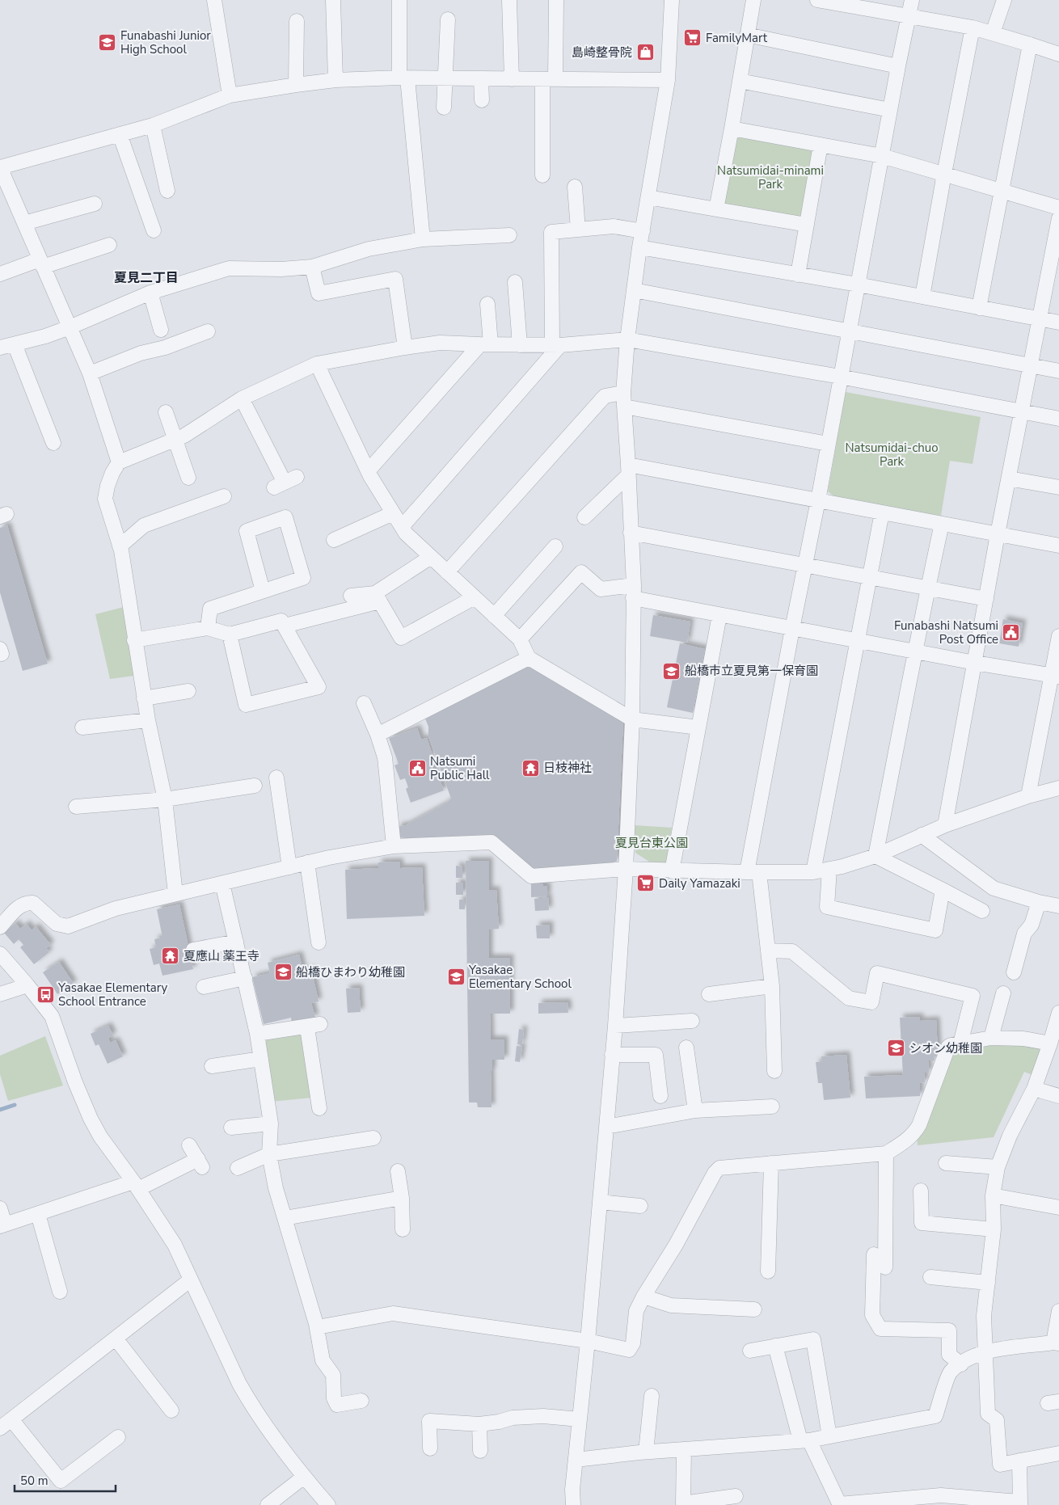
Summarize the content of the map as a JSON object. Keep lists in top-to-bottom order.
{
  "districts": ["夏見二丁目"],
  "parks": ["Natsumidai-minami Park", "Natsumidai-chuo Park", "夏見台東公園"],
  "places": {
    "supermarket": ["FamilyMart", "Daily Yamazaki"],
    "school or university": [
      "Funabashi Junior High School",
      "船橋市立夏見第一保育園",
      "船橋ひまわり幼稚園",
      "Yasakae Elementary School",
      "シオン幼稚園"
    ],
    "shop": ["島崎整骨院"],
    "public building": ["Funabashi Natsumi Post Office", "Natsumi Public Hall"],
    "temple": ["日枝神社", "夏應山 薬王寺"],
    "bus stop": ["Yasakae Elementary School Entrance"]
  },
  "scale_bar": "50 m"
}
